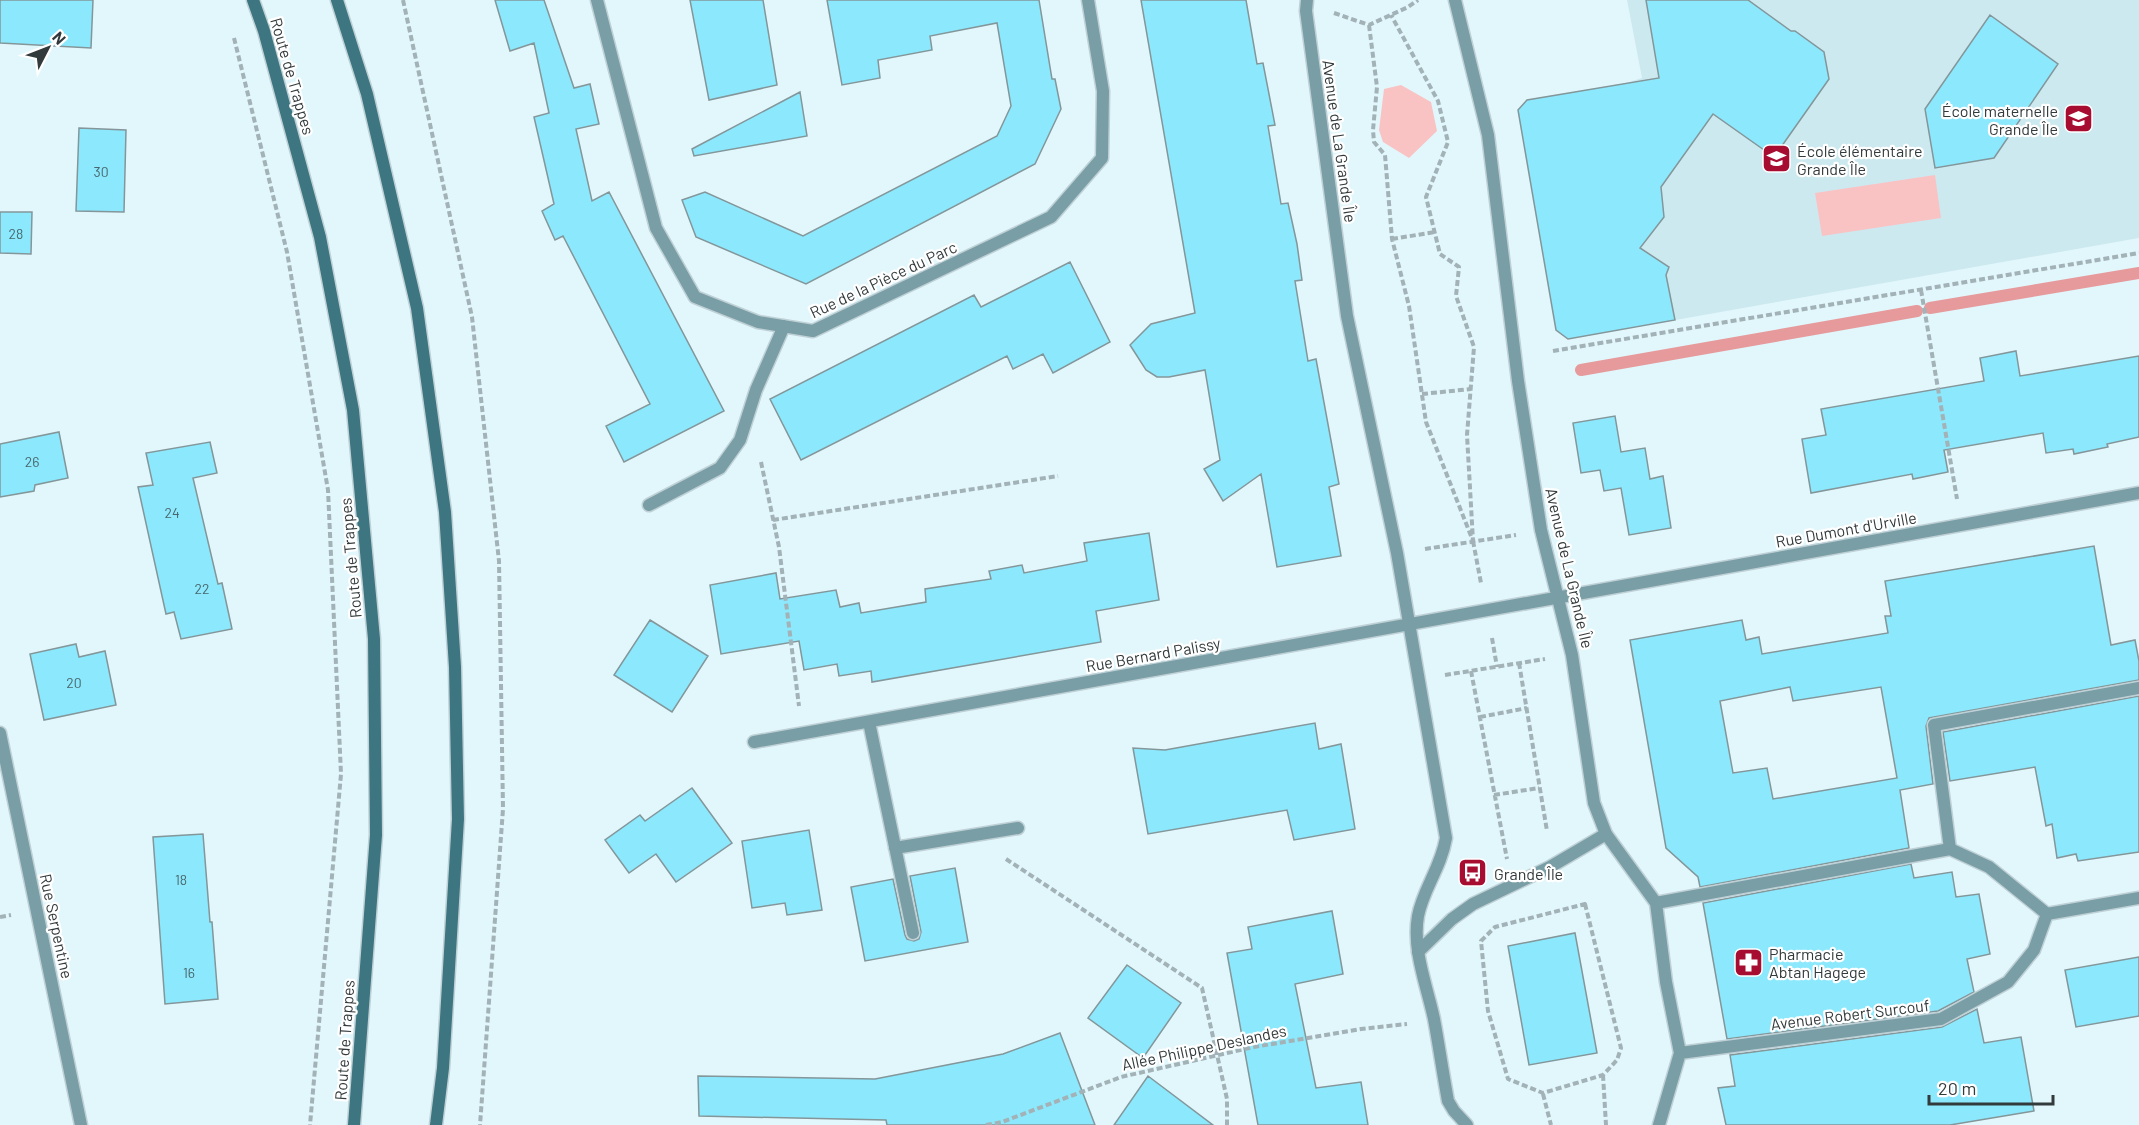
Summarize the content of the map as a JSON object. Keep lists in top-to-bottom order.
{
  "streets": {
    "main road": ["Route de Trappes"],
    "street": [
      "Avenue de La Grande Île",
      "Rue de la Pièce du Parc",
      "Rue Dumont d'Urville",
      "Rue Bernard Palissy",
      "Rue Serpentine",
      "Avenue Robert Surcouf"
    ],
    "path": ["Allée Philippe Deslandes"]
  },
  "crossings": [
    ["Avenue de La Grande Île", "Rue Dumont d'Urville"],
    ["Avenue de La Grande Île", "Rue Bernard Palissy"],
    ["Avenue de La Grande Île", "Avenue Robert Surcouf"],
    ["Avenue de La Grande Île", "Allée Philippe Deslandes"],
    ["Rue Dumont d'Urville", "Rue Bernard Palissy"]
  ],
  "places": {
    "school or university": ["École maternelle Grande Île", "École élémentaire Grande Île"],
    "bus stop": ["Grande Île"],
    "pharmacy": ["Pharmacie Abtan Hagege"]
  },
  "house_numbers": [
    "30",
    "28",
    "26",
    "24",
    "22",
    "20",
    "18",
    "16"
  ],
  "scale_bar": "20 m",
  "north": "top right"
}
